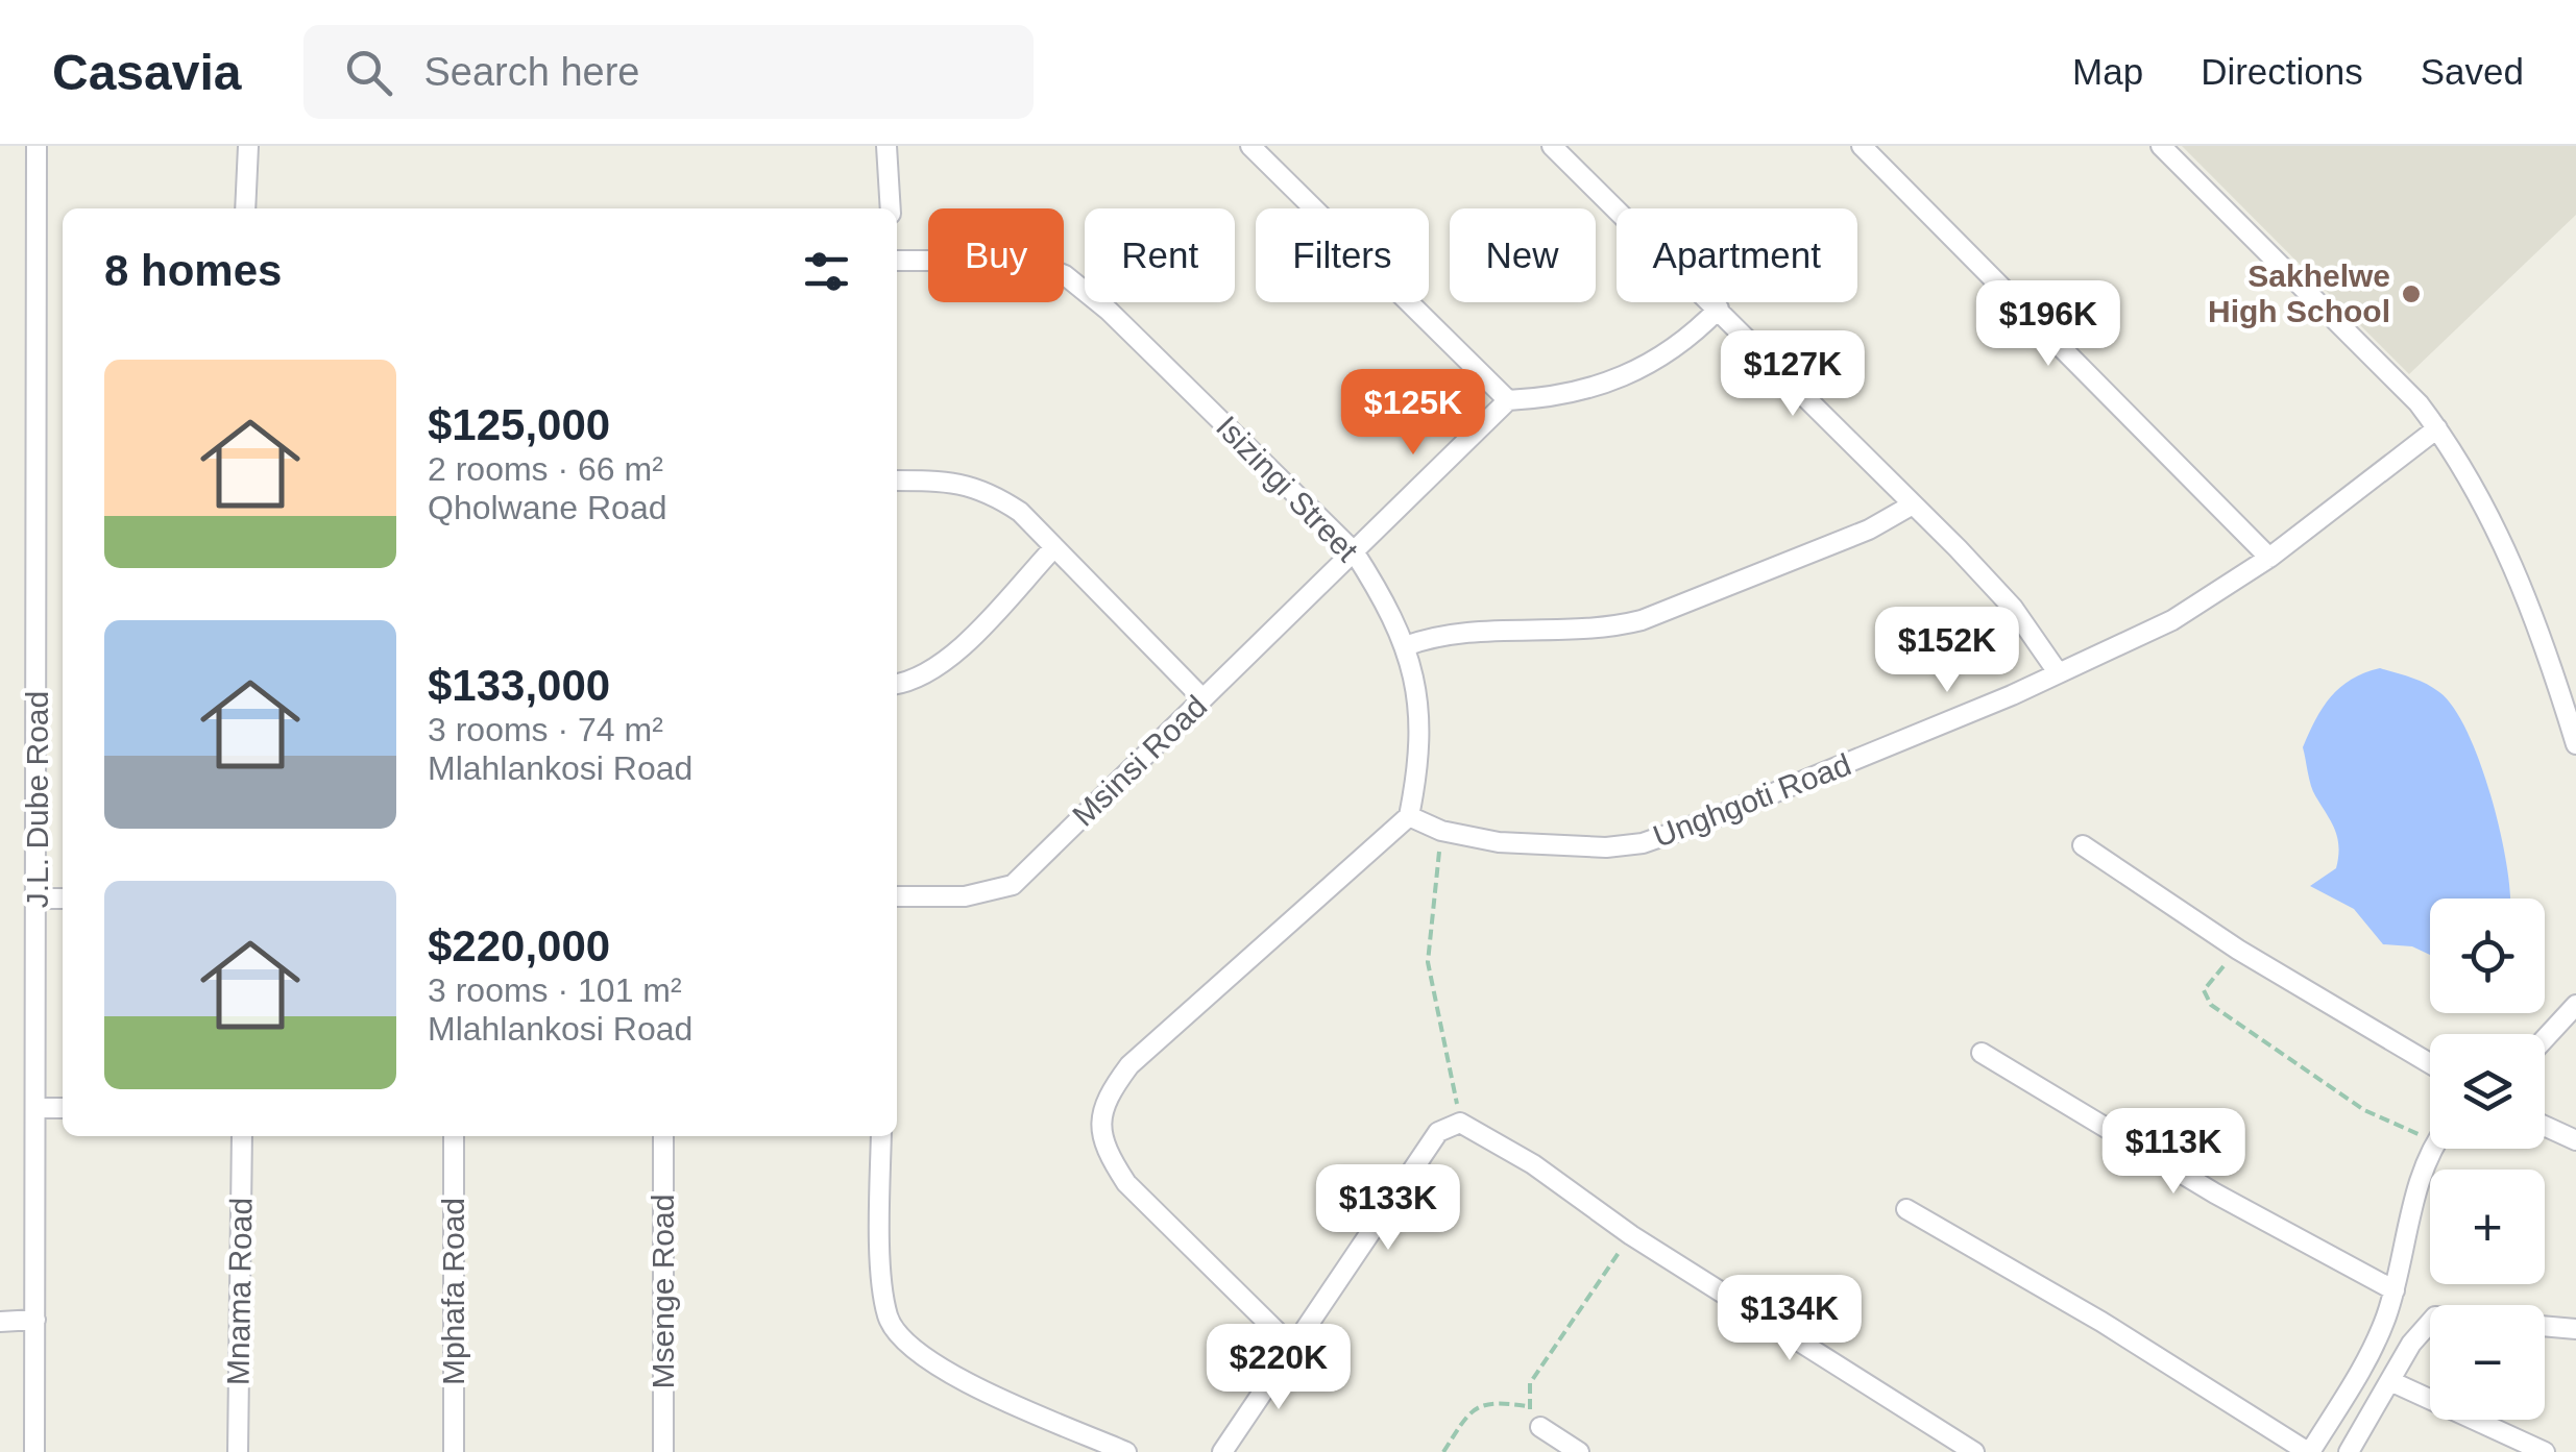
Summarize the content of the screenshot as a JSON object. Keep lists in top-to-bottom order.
{
  "streets": {
    "street": [
      "Isizingi Street",
      "Msinsi Road",
      "J.L. Dube Road",
      "Unghgoti Road",
      "Mnama Road",
      "Mphafa Road",
      "Msenge Road"
    ]
  },
  "crossings": [
    ["Isizingi Street", "Msinsi Road"],
    ["Isizingi Street", "Unghgoti Road"]
  ],
  "places": ["Sakhelwe High School"],
  "page": {
    "header": "Casavia",
    "search": "Search here",
    "nav": ["Map", "Directions", "Saved"],
    "chip": [
      "Buy",
      "Rent",
      "Filters",
      "New",
      "Apartment"
    ],
    "heading": "8 homes",
    "price": [
      "$196K",
      "$127K",
      "$125K",
      "$152K",
      "$113K",
      "$133K",
      "$134K",
      "$220K"
    ],
    "list": [
      {
        "name": "$125,000",
        "note": "2 rooms · 66 m² · Qholwane Road"
      },
      {
        "name": "$133,000",
        "note": "3 rooms · 74 m² · Mlahlankosi Road"
      },
      {
        "name": "$220,000",
        "note": "3 rooms · 101 m² · Mlahlankosi Road"
      }
    ],
    "map_buttons": ["+", "−"]
  }
}
